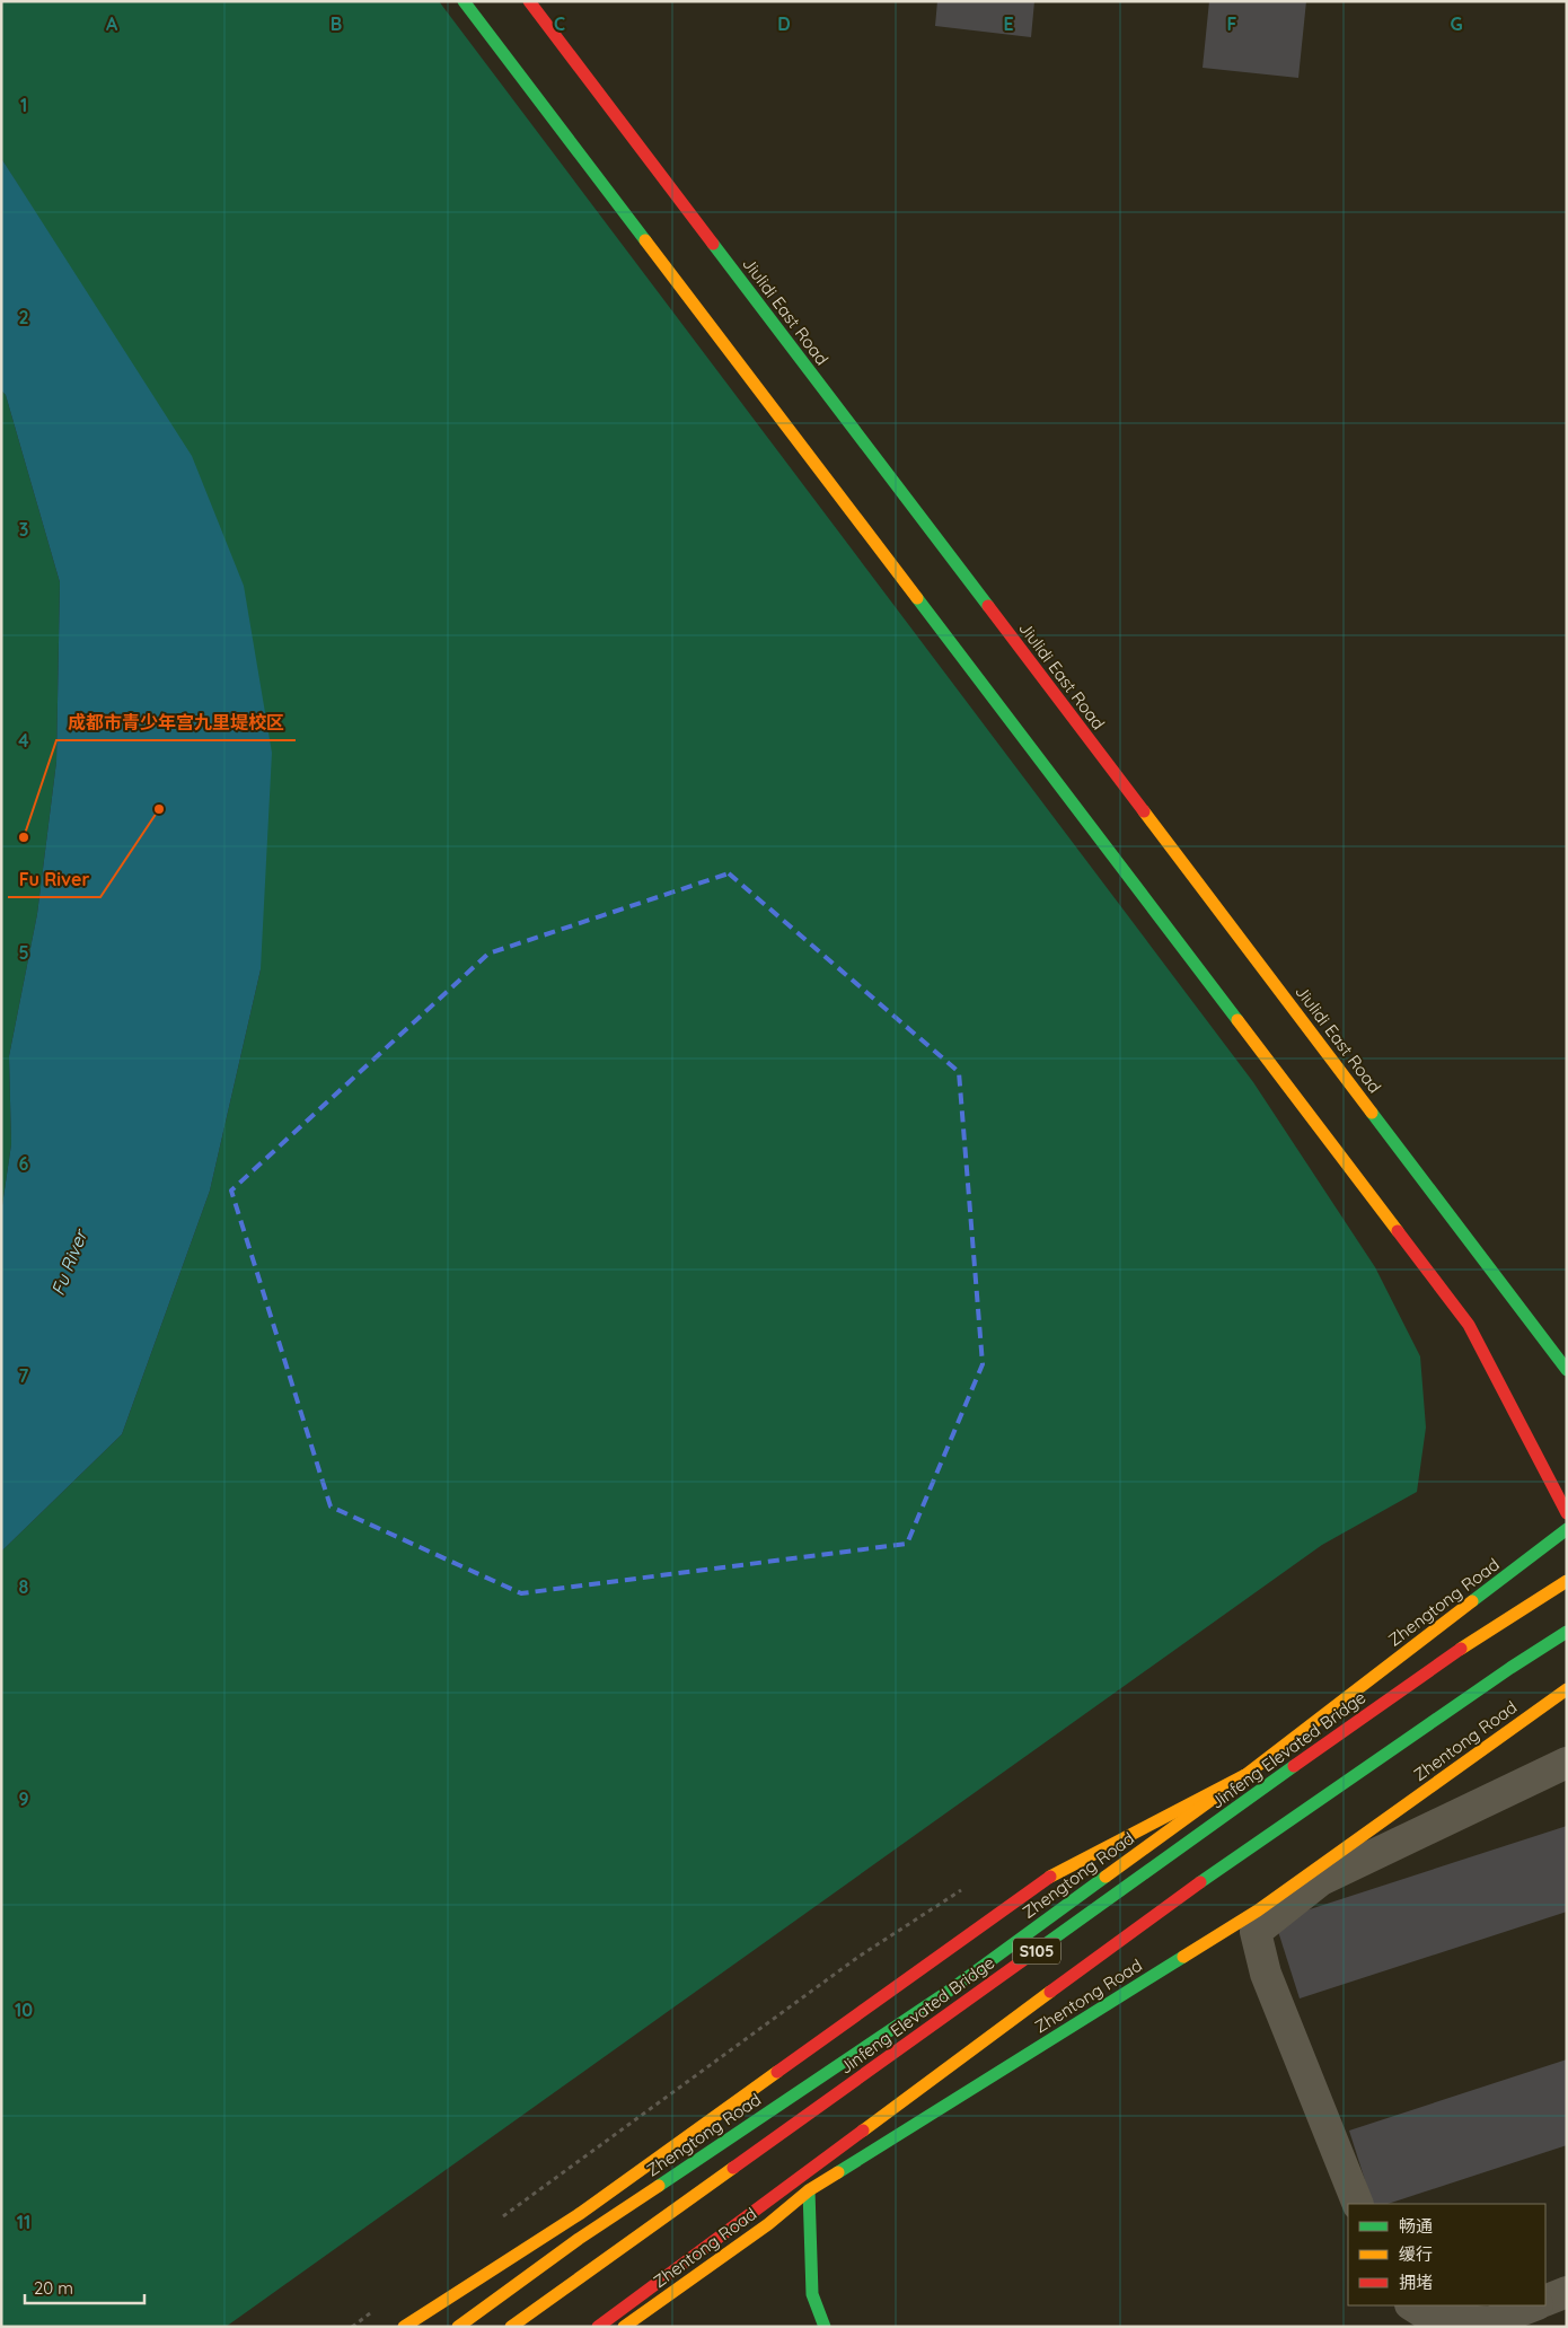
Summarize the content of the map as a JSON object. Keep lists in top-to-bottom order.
{
  "streets": {
    "main road": [
      "Jiulidi East Road",
      "Zhengtong Road",
      "Zhentong Road",
      "Jinfeng Elevated Bridge",
      "S105"
    ]
  },
  "water": ["Fu River"],
  "places": ["Fu River", "成都市青少年宫九里堤校区"],
  "legend": ["畅通", "缓行", "拥堵"],
  "scale_bar": "20 m",
  "grid": {
    "columns": [
      "A",
      "B",
      "C",
      "D",
      "E",
      "F",
      "G"
    ],
    "rows": [
      "1",
      "2",
      "3",
      "4",
      "5",
      "6",
      "7",
      "8",
      "9",
      "10",
      "11"
    ]
  }
}
